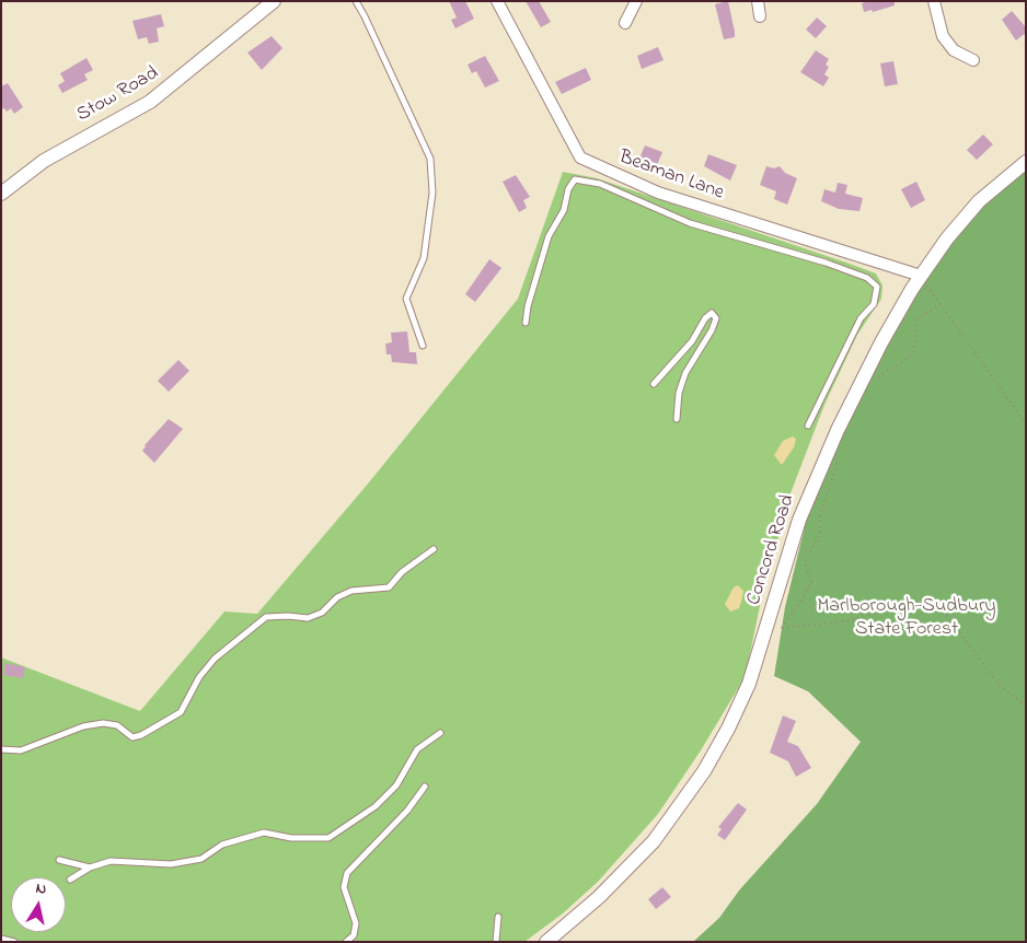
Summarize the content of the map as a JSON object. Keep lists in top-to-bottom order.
{
  "streets": {
    "street": ["Stow Road", "Beaman Lane", "Concord Road"]
  },
  "crossings": [
    ["Beaman Lane", "Concord Road"]
  ],
  "parks": ["Marlborough-Sudbury State Forest"],
  "north": "top"
}
